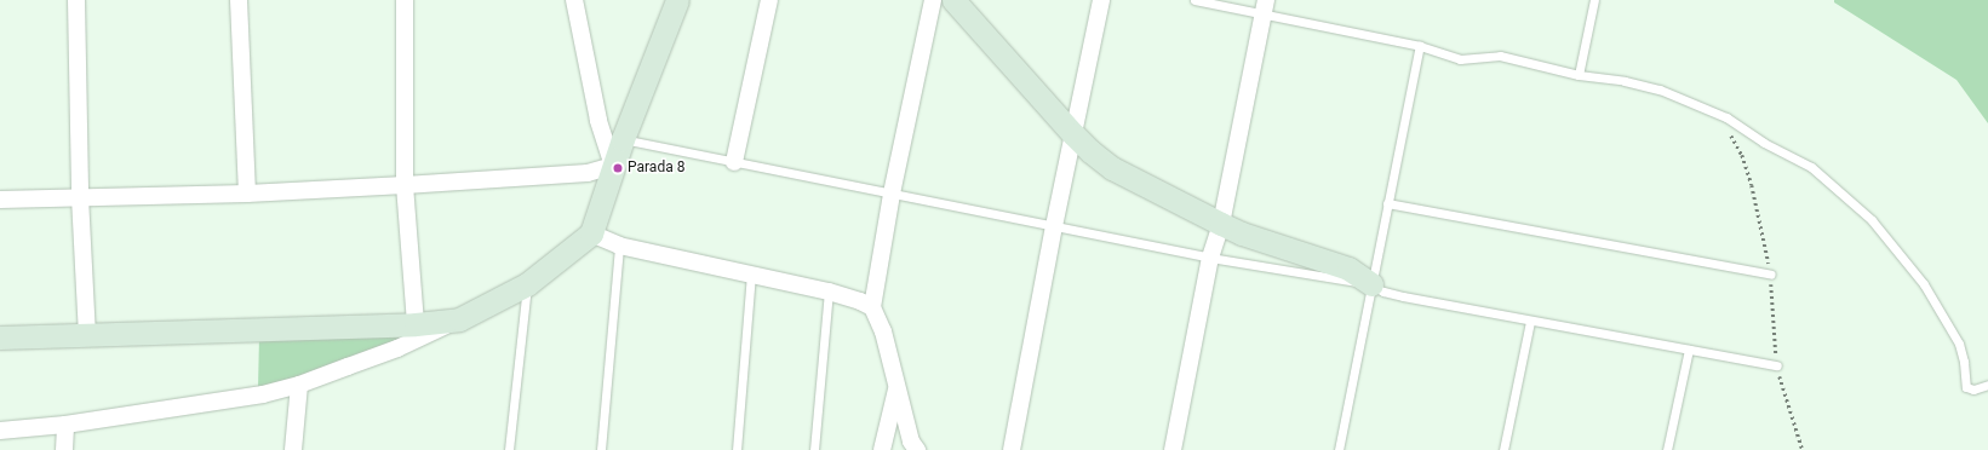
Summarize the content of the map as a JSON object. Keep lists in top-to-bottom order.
{
  "places": ["Parada 8"]
}
